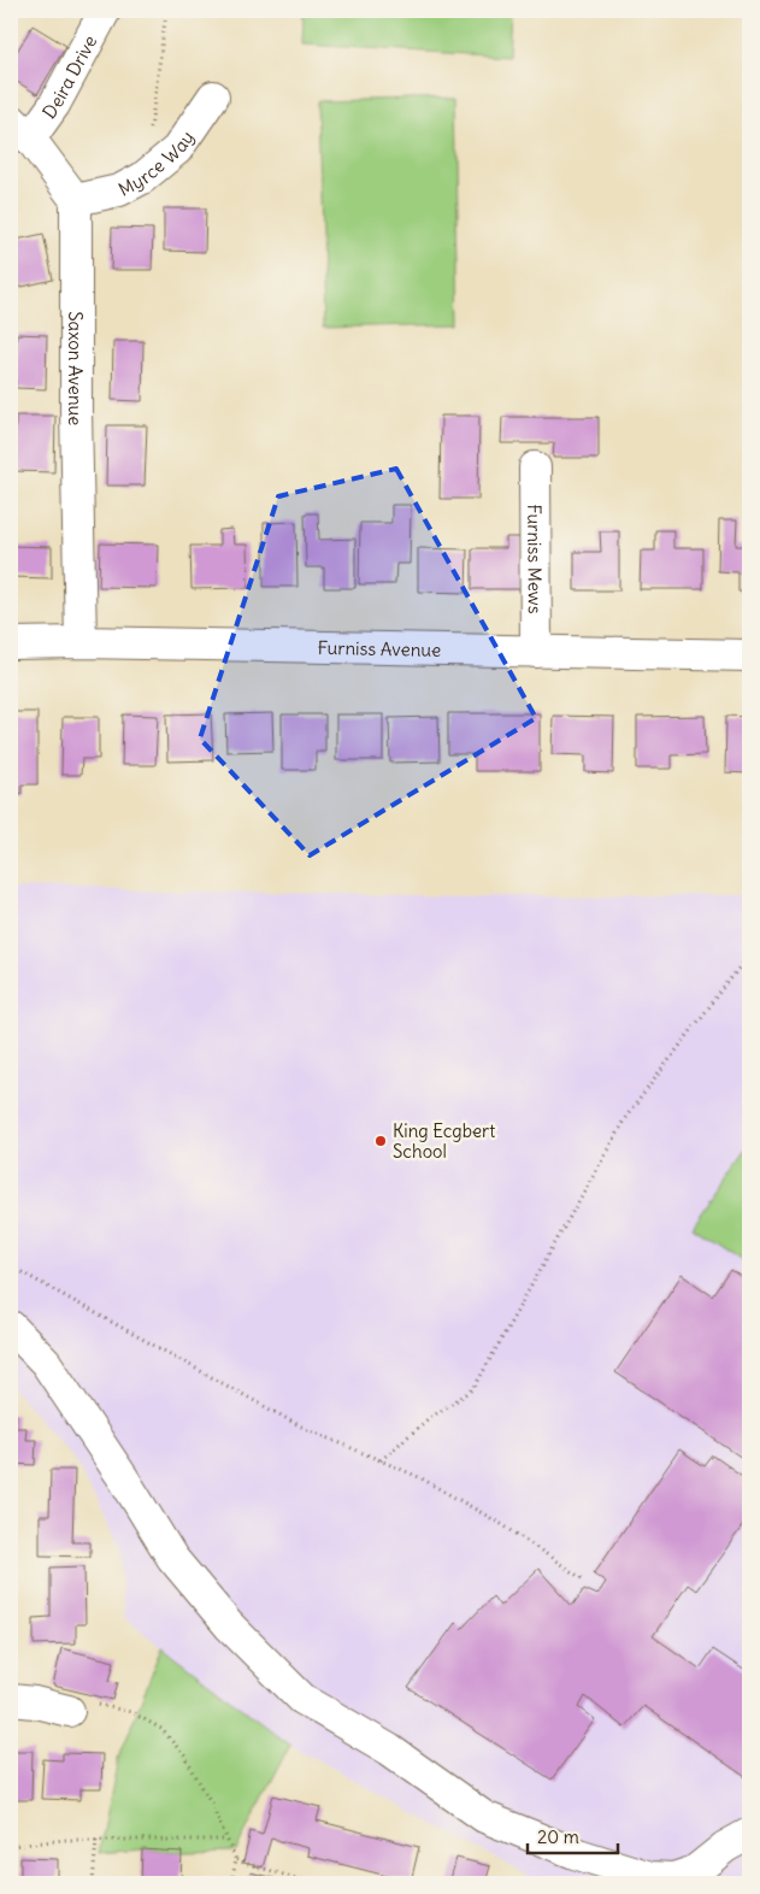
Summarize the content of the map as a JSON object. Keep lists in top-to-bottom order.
{
  "streets": {
    "street": [
      "Deira Drive",
      "Myrce Way",
      "Saxon Avenue",
      "Furniss Mews",
      "Furniss Avenue"
    ]
  },
  "crossings": [
    ["Myrce Way", "Saxon Avenue"],
    ["Saxon Avenue", "Furniss Avenue"],
    ["Furniss Mews", "Furniss Avenue"]
  ],
  "places": ["King Ecgbert School"],
  "scale_bar": "20 m"
}
